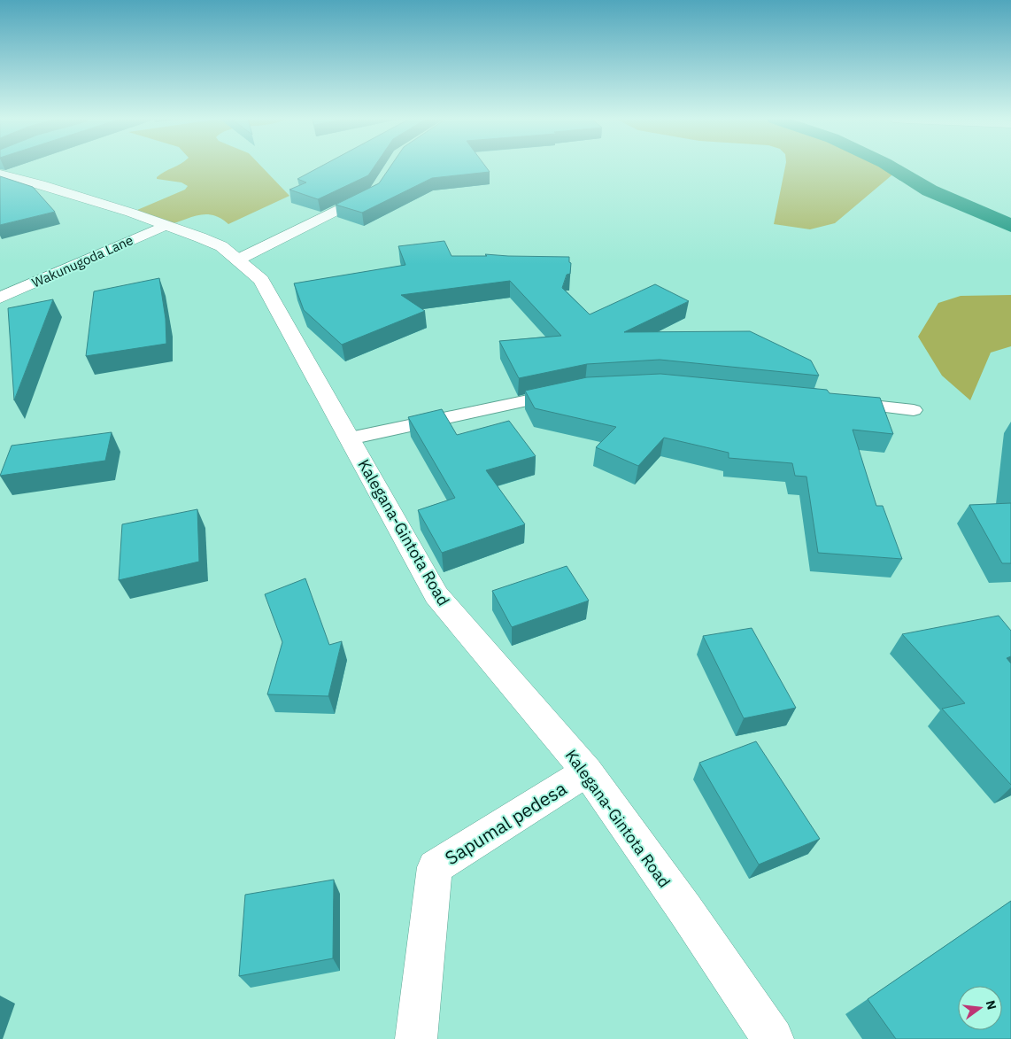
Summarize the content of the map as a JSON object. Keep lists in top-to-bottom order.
{
  "streets": {
    "main road": ["Wakunugoda Lane", "Kalegana-Gintota Road", "Sapumal pedesa"]
  },
  "crossings": [
    ["Wakunugoda Lane", "Kalegana-Gintota Road"],
    ["Kalegana-Gintota Road", "Sapumal pedesa"]
  ],
  "north": "right"
}
